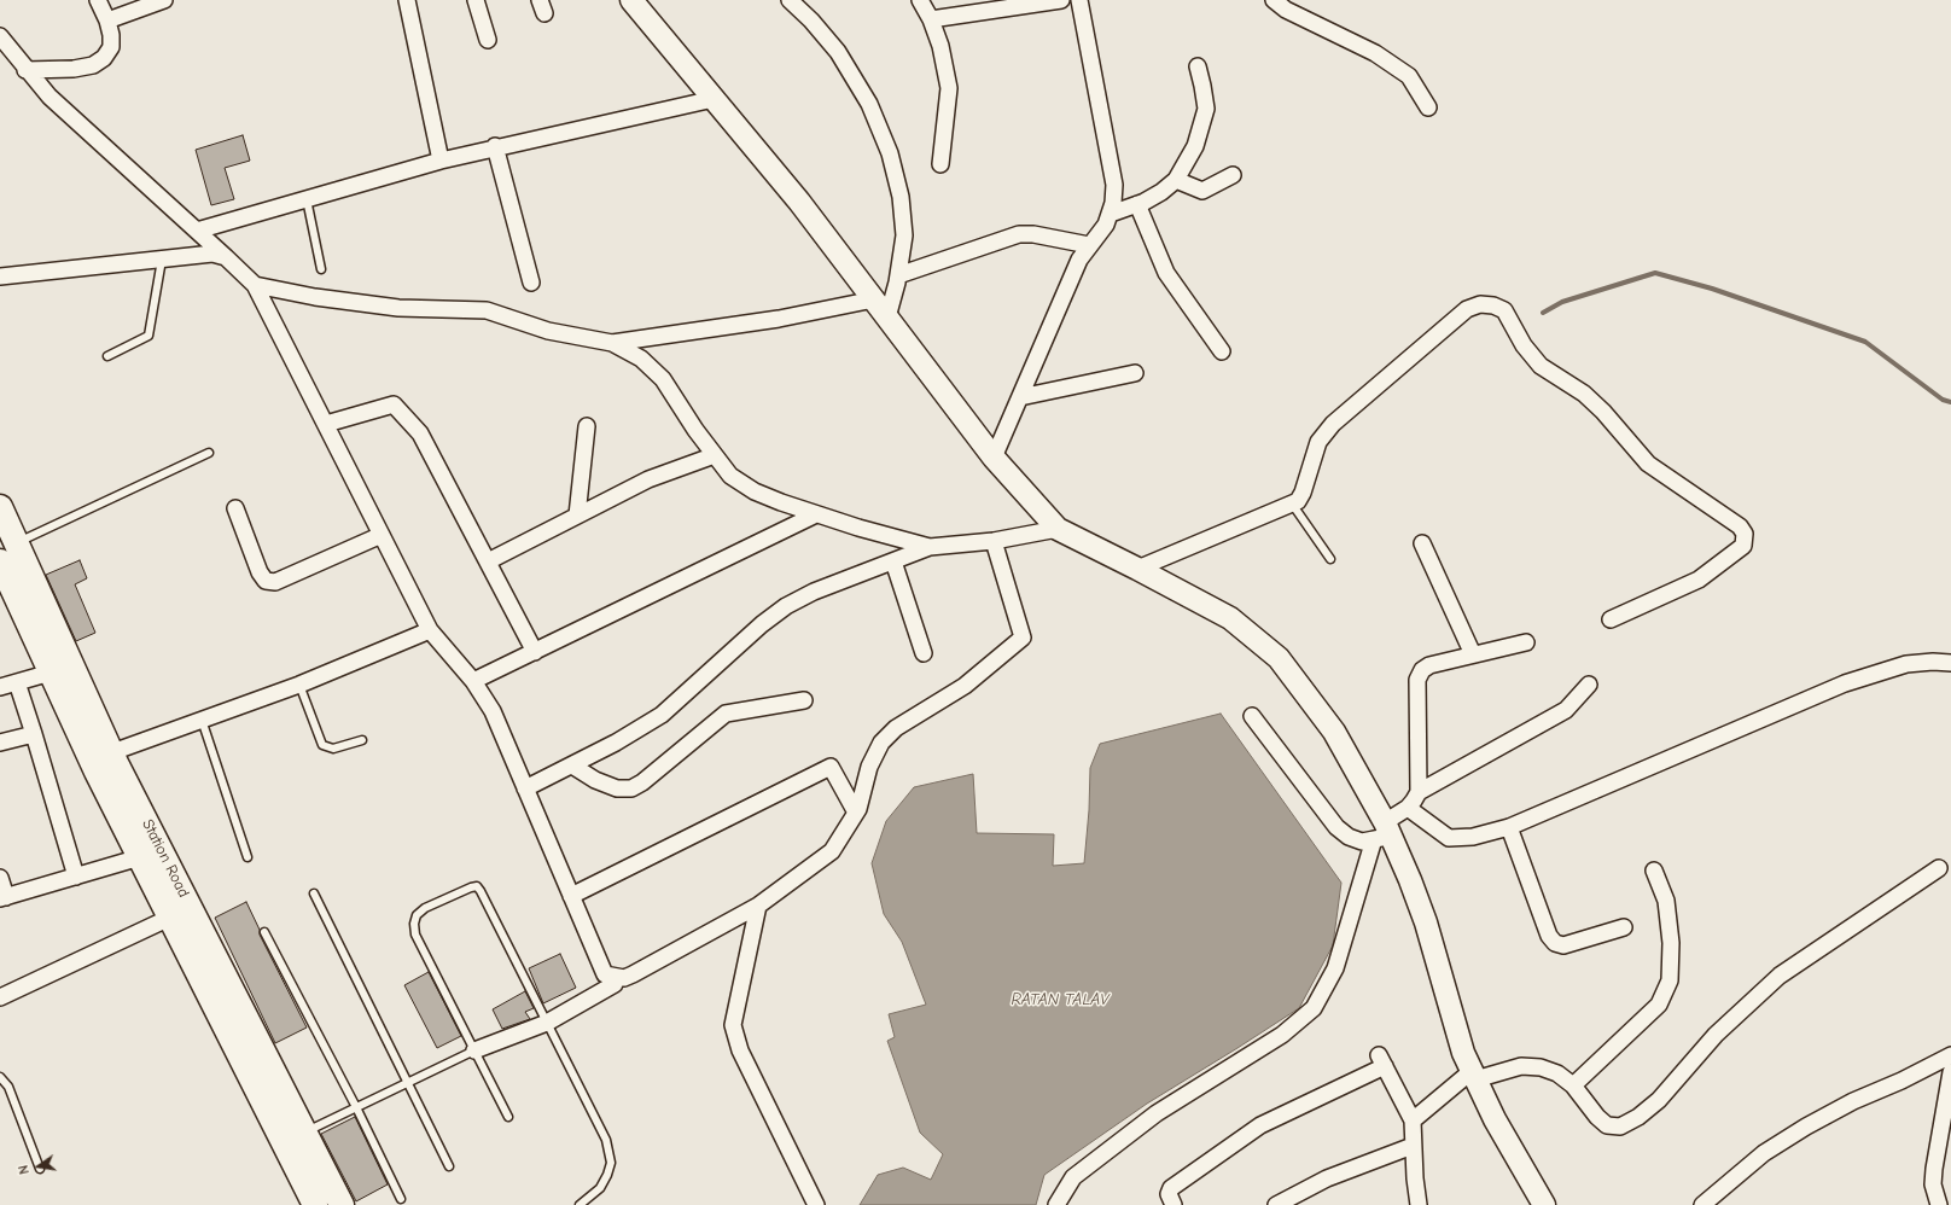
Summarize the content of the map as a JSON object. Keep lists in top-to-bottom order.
{
  "streets": {
    "main road": ["Station Road"]
  },
  "water": ["RATAN TALAV"],
  "north": "left"
}
